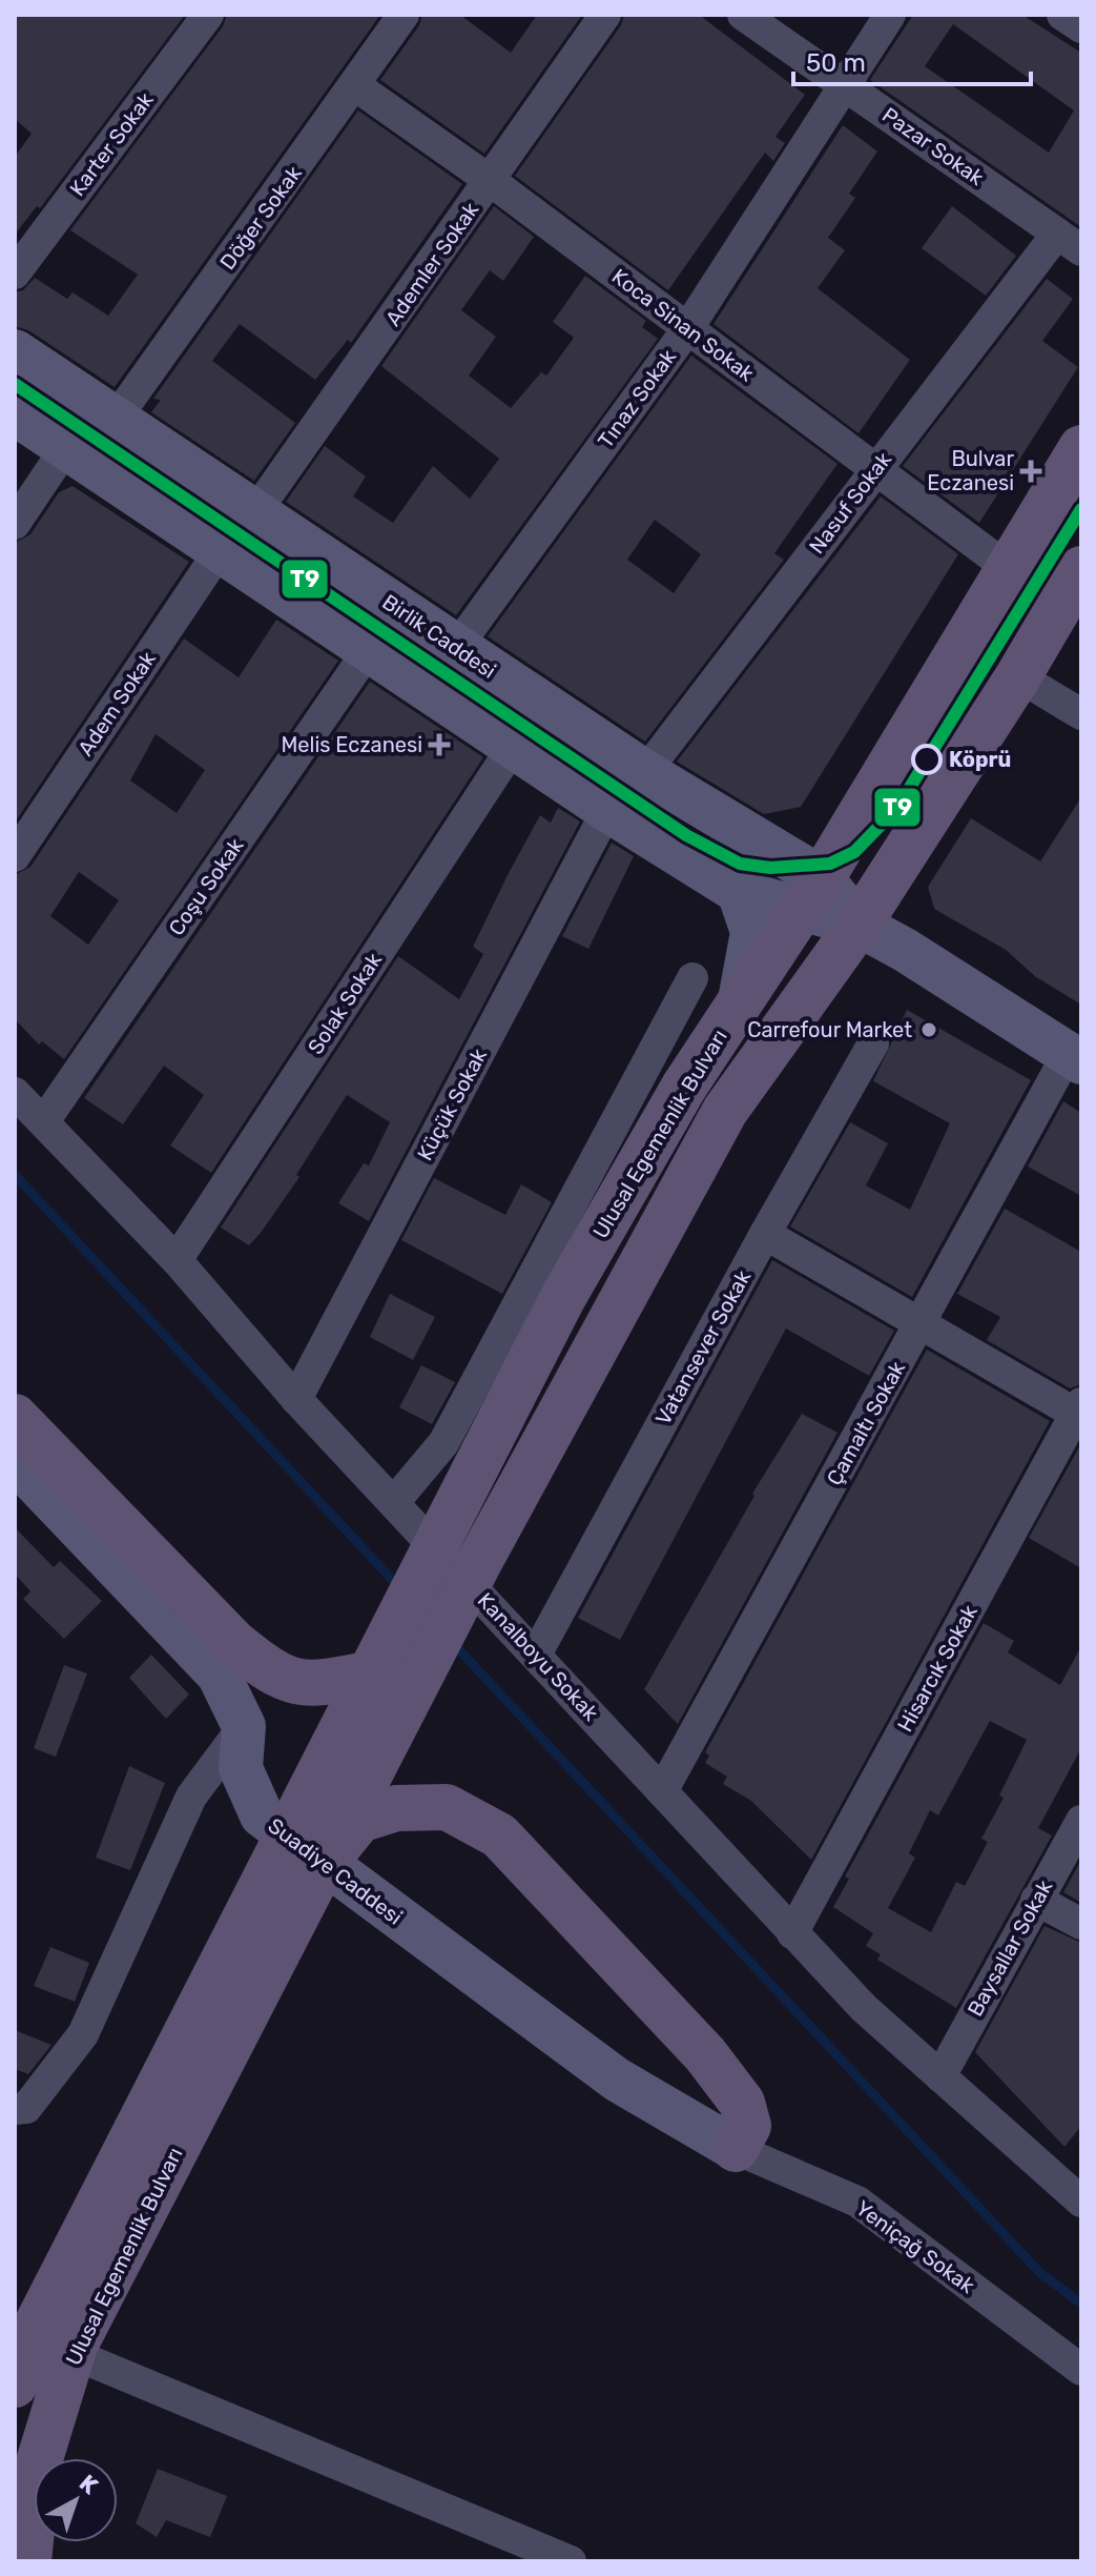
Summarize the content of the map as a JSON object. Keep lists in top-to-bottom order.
{
  "streets": {
    "main road": ["Birlik Caddesi", "Ulusal Egemenlik Bulvarı", "Suadiye Caddesi"],
    "street": [
      "Karter Sokak",
      "Pazar Sokak",
      "Döğer Sokak",
      "Ademler Sokak",
      "Koca Sinan Sokak",
      "Tınaz Sokak",
      "Nasuf Sokak",
      "Adem Sokak",
      "Coşu Sokak",
      "Solak Sokak",
      "Küçük Sokak",
      "Vatansever Sokak",
      "Çamaltı Sokak",
      "Kanalboyu Sokak",
      "Hisarcık Sokak",
      "Baysallar Sokak",
      "Yeniçağ Sokak"
    ]
  },
  "crossings": [
    ["Pazar Sokak", "Tınaz Sokak"],
    ["Pazar Sokak", "Nasuf Sokak"],
    ["Döğer Sokak", "Koca Sinan Sokak"],
    ["Döğer Sokak", "Birlik Caddesi"],
    ["Ademler Sokak", "Koca Sinan Sokak"],
    ["Ademler Sokak", "Birlik Caddesi"],
    ["Koca Sinan Sokak", "Tınaz Sokak"],
    ["Koca Sinan Sokak", "Nasuf Sokak"],
    ["Koca Sinan Sokak", "Ulusal Egemenlik Bulvarı"],
    ["Tınaz Sokak", "Birlik Caddesi"],
    ["Nasuf Sokak", "Birlik Caddesi"],
    ["Birlik Caddesi", "Ulusal Egemenlik Bulvarı"],
    ["Birlik Caddesi", "Çamaltı Sokak"],
    ["Coşu Sokak", "Kanalboyu Sokak"],
    ["Solak Sokak", "Kanalboyu Sokak"],
    ["Küçük Sokak", "Kanalboyu Sokak"],
    ["Vatansever Sokak", "Kanalboyu Sokak"],
    ["Çamaltı Sokak", "Kanalboyu Sokak"],
    ["Kanalboyu Sokak", "Hisarcık Sokak"],
    ["Kanalboyu Sokak", "Baysallar Sokak"],
    ["Suadiye Caddesi", "Yeniçağ Sokak"]
  ],
  "places": {
    "health": ["Bulvar Eczanesi", "Melis Eczanesi"],
    "other": ["Köprü", "Carrefour Market"]
  },
  "lines": ["transit line T9"],
  "scale_bar": "50 m",
  "north": "top right"
}
